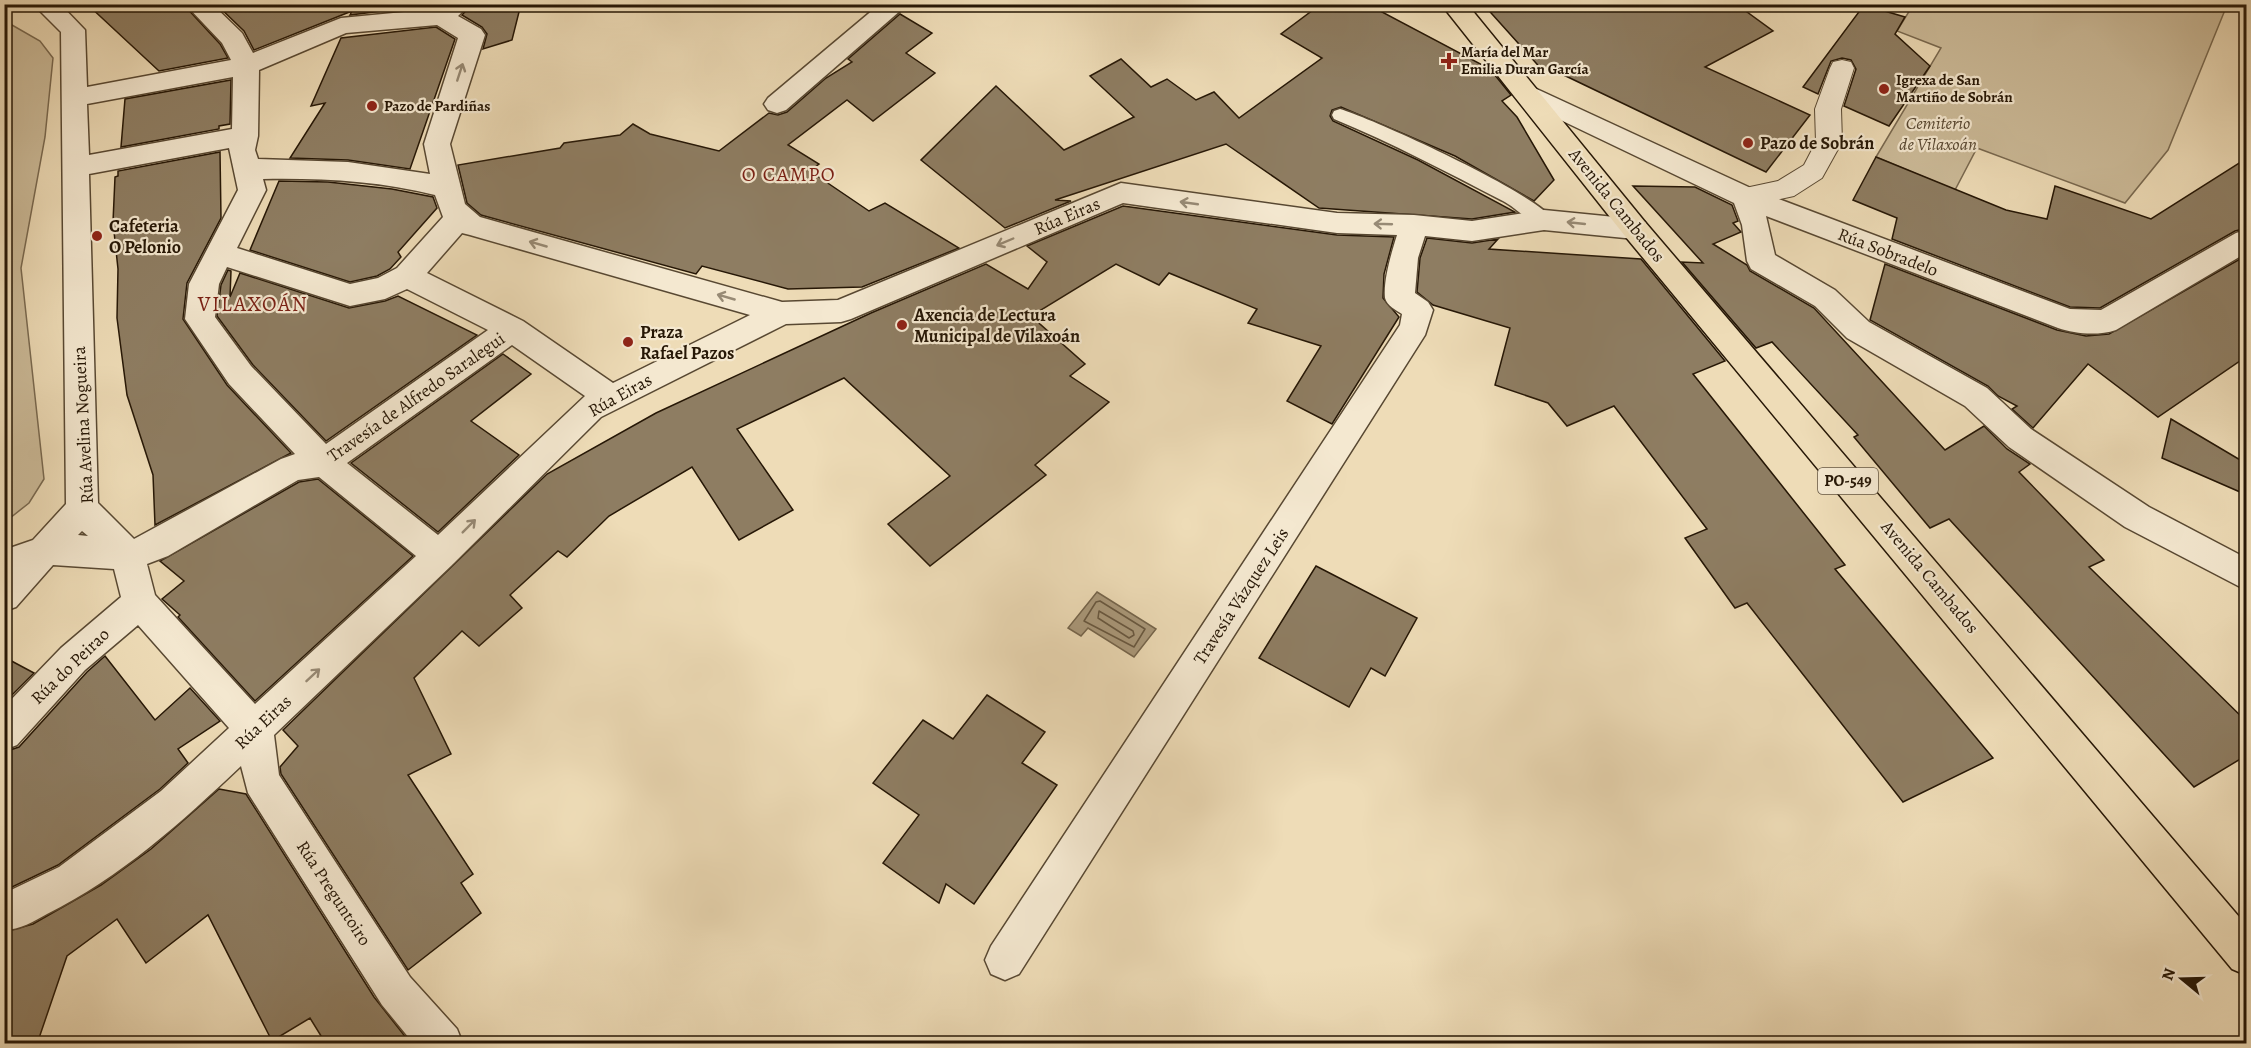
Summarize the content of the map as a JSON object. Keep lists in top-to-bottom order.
{
  "streets": {
    "main road": ["Avenida Cambados", "PO-549"],
    "street": [
      "Rúa Eiras",
      "Rúa Sobradelo",
      "Travesía de Alfredo Saralegui",
      "Rúa Avelina Nogueira",
      "Travesía Vázquez Leis",
      "Rúa do Peirao",
      "Rúa Preguntoiro"
    ]
  },
  "crossings": [
    ["Avenida Cambados", "Rúa Eiras"],
    ["Avenida Cambados", "Rúa Sobradelo"],
    ["Rúa Eiras", "Rúa Avelina Nogueira"],
    ["Rúa Eiras", "Travesía Vázquez Leis"],
    ["Rúa Eiras", "Rúa Preguntoiro"],
    ["Travesía de Alfredo Saralegui", "Rúa Avelina Nogueira"],
    ["Rúa Avelina Nogueira", "Rúa do Peirao"],
    ["Rúa Avelina Nogueira", "Rúa Preguntoiro"]
  ],
  "districts": ["O CAMPO", "VILAXOÁN"],
  "parks": ["Cemiterio de Vilaxoán"],
  "places": {
    "health": ["María del Mar Emilia Duran García"],
    "other": [
      "Igrexa de San Martiño de Sobrán",
      "Pazo de Pardiñas",
      "Pazo de Sobrán",
      "Cafeteria O Pelonio",
      "Axencia de Lectura Municipal de Vilaxoán",
      "Praza Rafael Pazos"
    ]
  },
  "north": "left"
}
